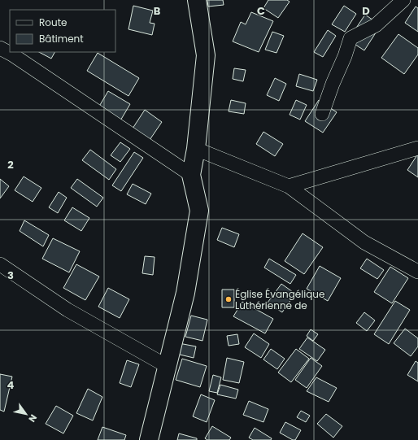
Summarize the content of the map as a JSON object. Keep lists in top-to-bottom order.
{
  "places": ["Église Évangélique Luthérienne de"],
  "legend": ["Route", "Bâtiment"],
  "north": "bottom right",
  "grid": {
    "columns": ["B", "C", "D"],
    "rows": ["2", "3", "4"]
  }
}
